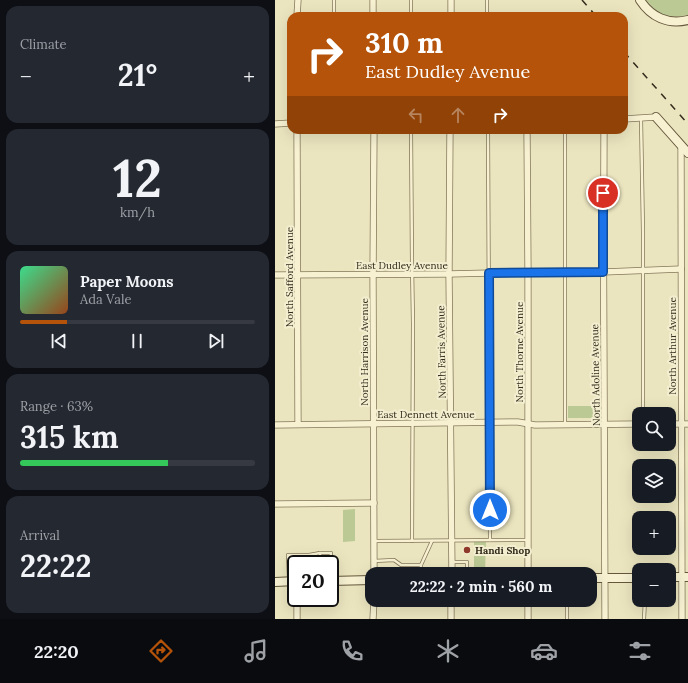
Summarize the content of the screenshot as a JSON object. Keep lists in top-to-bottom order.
{
  "streets": {
    "street": [
      "East Dudley Avenue",
      "North Safford Avenue",
      "North Arthur Avenue",
      "North Harrison Avenue",
      "North Farris Avenue",
      "North Thorne Avenue",
      "North Adoline Avenue",
      "East Dennett Avenue"
    ]
  },
  "crossings": [
    ["East Dudley Avenue", "North Safford Avenue"],
    ["East Dudley Avenue", "North Arthur Avenue"],
    ["East Dudley Avenue", "North Harrison Avenue"],
    ["East Dudley Avenue", "North Farris Avenue"],
    ["East Dudley Avenue", "North Thorne Avenue"],
    ["East Dudley Avenue", "North Adoline Avenue"],
    ["North Safford Avenue", "East Dennett Avenue"],
    ["North Harrison Avenue", "East Dennett Avenue"],
    ["North Farris Avenue", "East Dennett Avenue"],
    ["North Thorne Avenue", "East Dennett Avenue"],
    ["North Adoline Avenue", "East Dennett Avenue"]
  ],
  "places": ["Handi Shop"],
  "page": {
    "tile": [
      "Climate",
      ["12", "km/h"],
      ["Range · 63%", "315 km"],
      ["Arrival", "22:22"]
    ],
    "turn": ["310 m", "East Dudley Avenue"],
    "heat": ["−", "21°", "+"],
    "song": ["Paper Moons", "Ada Vale"],
    "map_buttons": ["+", "−"],
    "limit": "20",
    "trip": "22:22 · 2 min · 560 m",
    "tabs": "22:20"
  }
}
